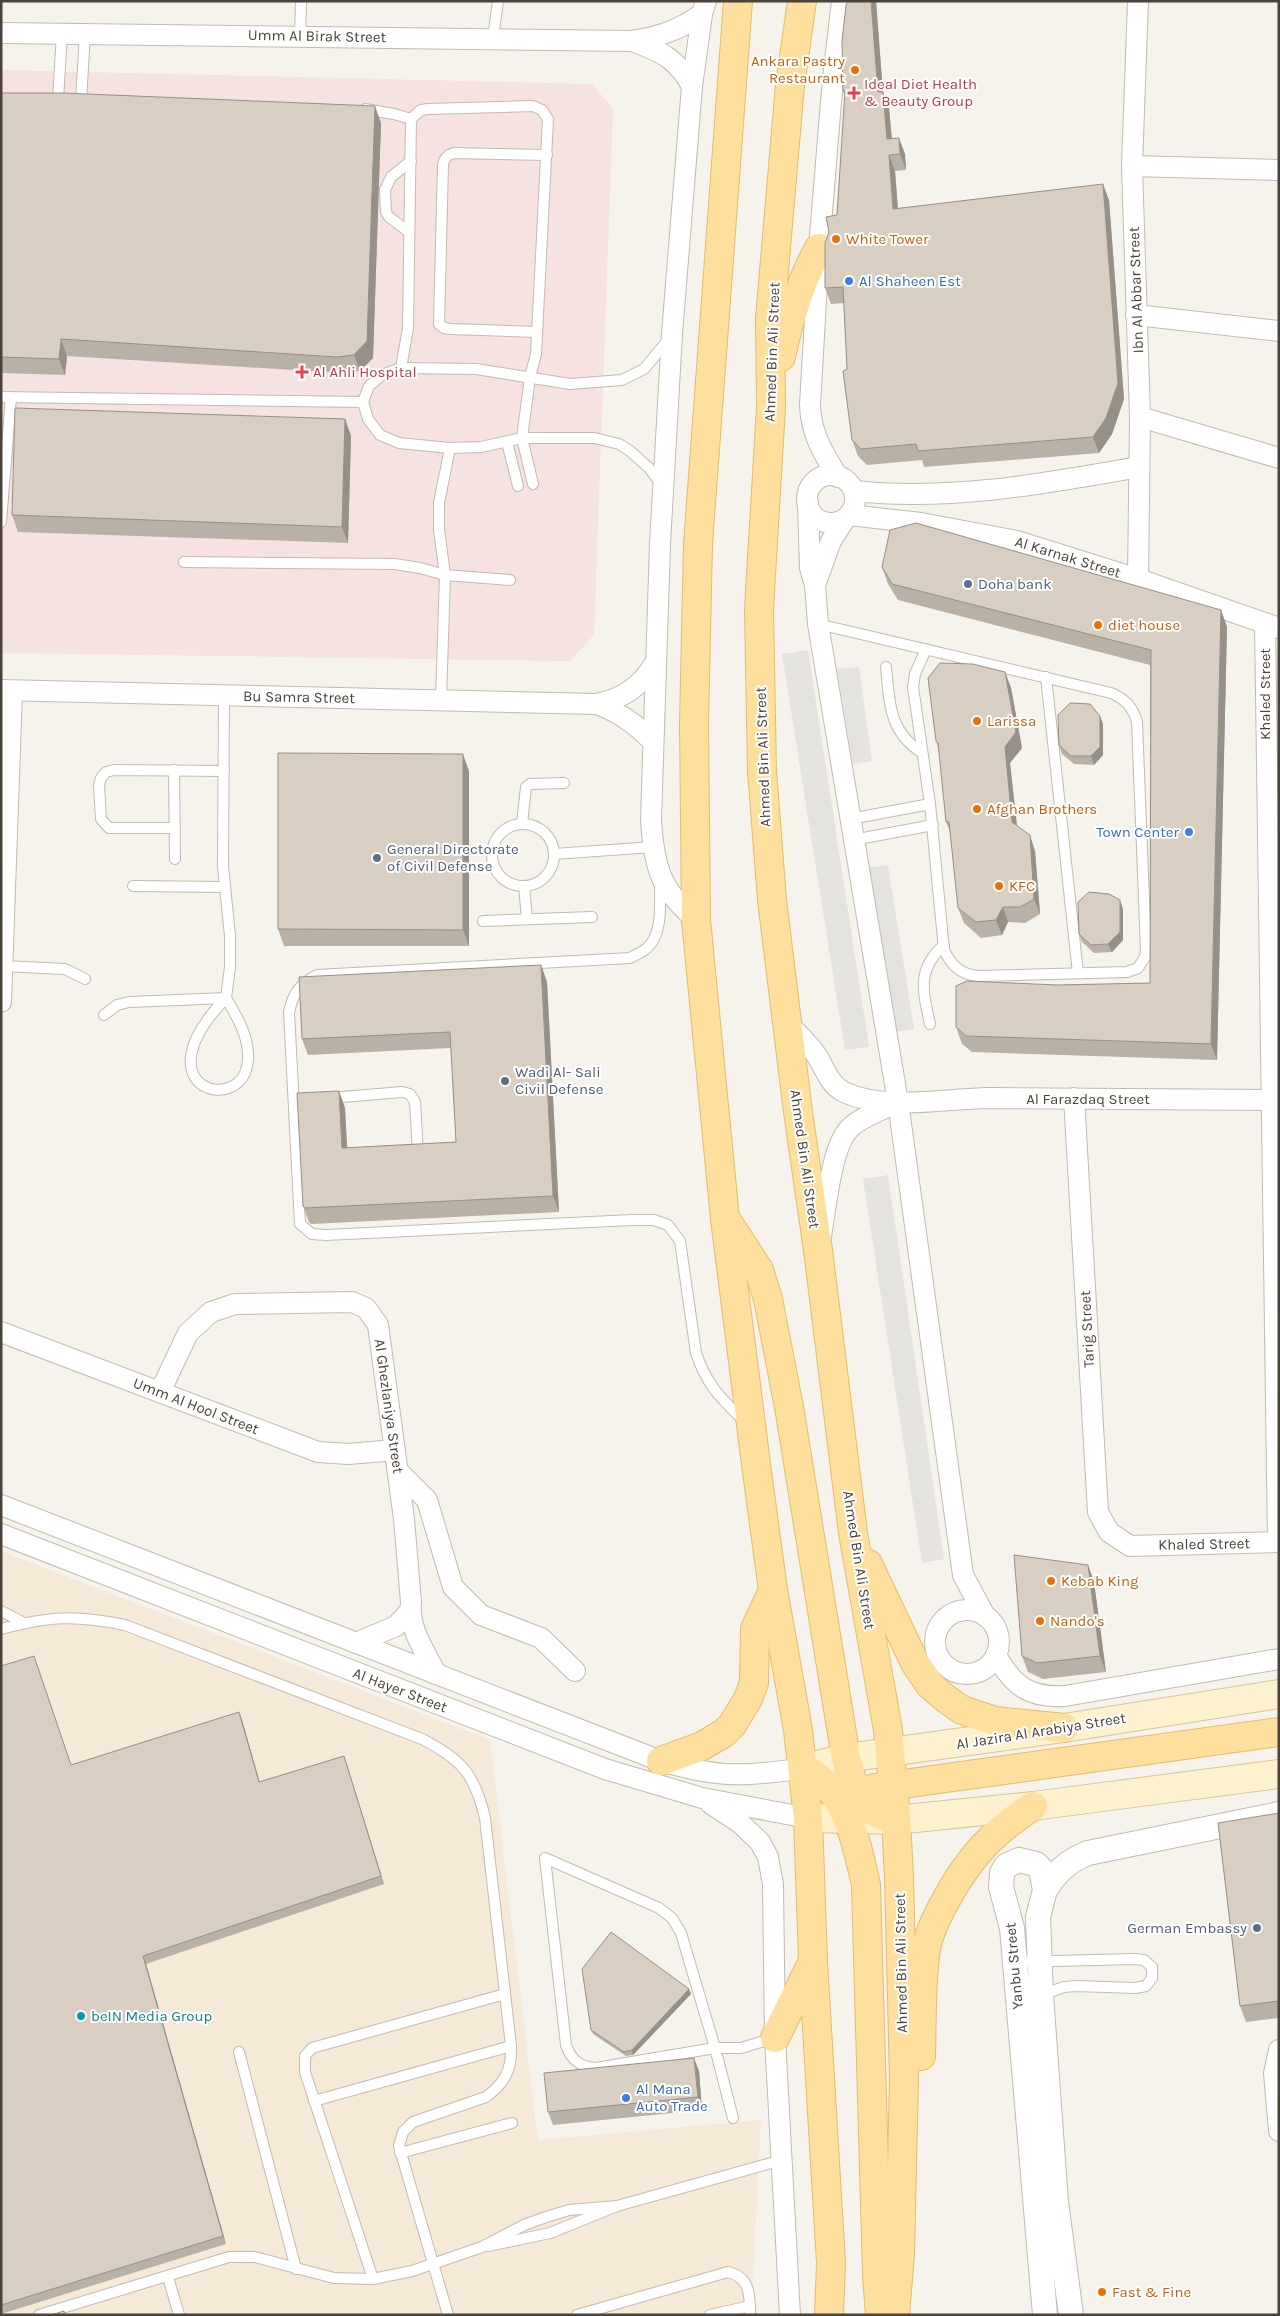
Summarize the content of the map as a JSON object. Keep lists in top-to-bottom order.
{
  "streets": {
    "main road": ["Ahmed Bin Ali Street", "Al Jazira Al Arabiya Street"],
    "street": [
      "Umm Al Birak Street",
      "Ibn Al Abbar Street",
      "Al Karnak Street",
      "Khaled Street",
      "Bu Samra Street",
      "Al Farazdaq Street",
      "Tarig Street",
      "Umm Al Hool Street",
      "Al Ghezlaniya Street",
      "Al Hayer Street",
      "Yanbu Street"
    ]
  },
  "crossings": [
    ["Ibn Al Abbar Street", "Al Karnak Street"],
    ["Ahmed Bin Ali Street", "Al Farazdaq Street"],
    ["Ahmed Bin Ali Street", "Al Jazira Al Arabiya Street"],
    ["Al Karnak Street", "Khaled Street"],
    ["Khaled Street", "Al Farazdaq Street"],
    ["Khaled Street", "Tarig Street"],
    ["Al Farazdaq Street", "Tarig Street"],
    ["Umm Al Hool Street", "Al Ghezlaniya Street"],
    ["Al Ghezlaniya Street", "Al Hayer Street"],
    ["Al Hayer Street", "Al Jazira Al Arabiya Street"]
  ],
  "places": {
    "other": [
      "Ankara Pastry Restaurant",
      "White Tower",
      "Al Shaheen Est",
      "Doha bank",
      "diet house",
      "Larissa",
      "Afghan Brothers",
      "Town Center",
      "General Directorate of Civil Defense",
      "KFC",
      "Wadi Al- Sali Civil Defense",
      "Kebab King",
      "Nando's",
      "German Embassy",
      "beIN Media Group",
      "Al Mana Auto Trade",
      "Fast & Fine"
    ],
    "health": ["Ideal Diet Health & Beauty Group", "Al Ahli Hospital"]
  }
}
